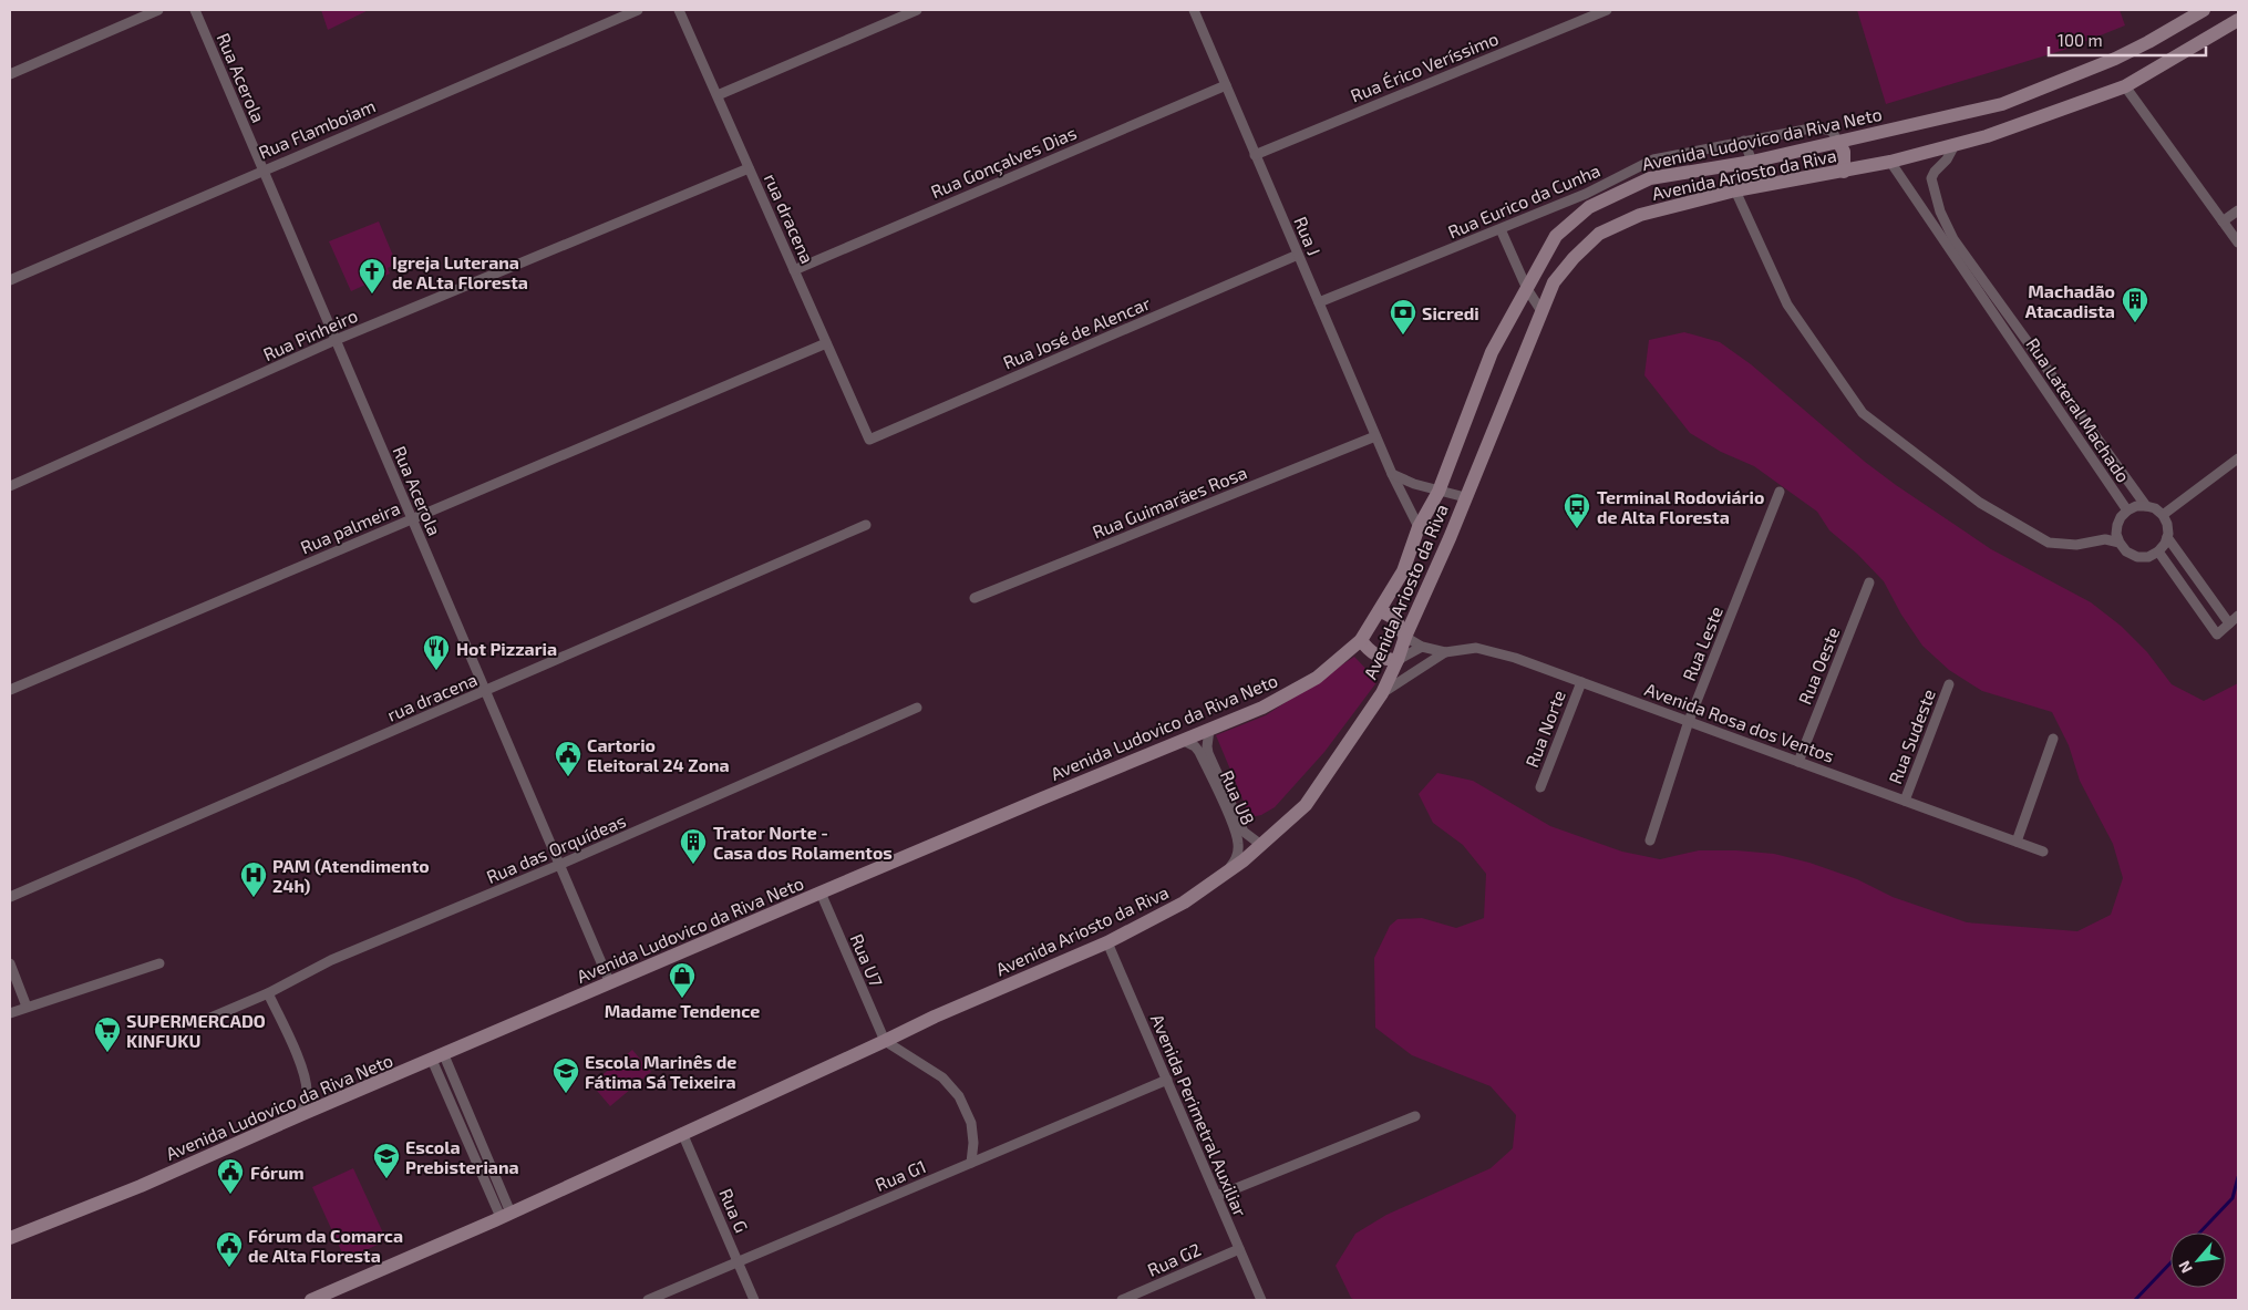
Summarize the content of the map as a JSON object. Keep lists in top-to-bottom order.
{
  "streets": {
    "street": [
      "Rua Érico Veríssimo",
      "Rua Acerola",
      "Rua Flamboiam",
      "Avenida Ludovico da Riva Neto",
      "Rua Gonçalves Dias",
      "Avenida Ariosto da Riva",
      "Rua Eurico da Cunha",
      "rua dracena",
      "Rua J",
      "Rua José de Alencar",
      "Rua Pinheiro",
      "Rua Lateral Machado",
      "Rua Guimarães Rosa",
      "Rua palmeira",
      "Rua Leste",
      "Rua Oeste",
      "Avenida Rosa dos Ventos",
      "Rua Norte",
      "Rua Sudeste",
      "Rua U8",
      "Rua das Orquídeas",
      "Rua U7",
      "Avenida Perimetral Auxiliar",
      "Rua G1",
      "Rua G",
      "Rua G2"
    ]
  },
  "crossings": [
    ["Rua Érico Veríssimo", "Rua J"],
    ["Rua Acerola", "Rua Flamboiam"],
    ["Rua Acerola", "Avenida Ludovico da Riva Neto"],
    ["Rua Acerola", "rua dracena"],
    ["Rua Acerola", "Rua Pinheiro"],
    ["Rua Acerola", "Rua palmeira"],
    ["Rua Acerola", "Rua das Orquídeas"],
    ["Avenida Ludovico da Riva Neto", "Rua Eurico da Cunha"],
    ["Avenida Ludovico da Riva Neto", "Rua J"],
    ["Avenida Ludovico da Riva Neto", "Rua U8"],
    ["Avenida Ludovico da Riva Neto", "Rua U7"],
    ["Rua Gonçalves Dias", "rua dracena"],
    ["Rua Gonçalves Dias", "Rua J"],
    ["Avenida Ariosto da Riva", "Rua Lateral Machado"],
    ["Avenida Ariosto da Riva", "Avenida Rosa dos Ventos"],
    ["Avenida Ariosto da Riva", "Rua U8"],
    ["Avenida Ariosto da Riva", "Rua U7"],
    ["Avenida Ariosto da Riva", "Avenida Perimetral Auxiliar"],
    ["Avenida Ariosto da Riva", "Rua G"],
    ["Rua Eurico da Cunha", "Rua J"],
    ["rua dracena", "Rua José de Alencar"],
    ["rua dracena", "Rua Pinheiro"],
    ["rua dracena", "Rua palmeira"],
    ["Rua J", "Rua José de Alencar"],
    ["Rua J", "Rua Guimarães Rosa"],
    ["Rua Leste", "Avenida Rosa dos Ventos"],
    ["Rua Oeste", "Avenida Rosa dos Ventos"],
    ["Avenida Rosa dos Ventos", "Rua Norte"],
    ["Avenida Rosa dos Ventos", "Rua Sudeste"],
    ["Avenida Perimetral Auxiliar", "Rua G1"],
    ["Avenida Perimetral Auxiliar", "Rua G2"],
    ["Rua G1", "Rua G"]
  ],
  "places": {
    "church": ["Igreja Luterana de ALta Floresta"],
    "building": ["Machadão Atacadista", "Trator Norte - Casa dos Rolamentos"],
    "bank": ["Sicredi"],
    "bus stop": ["Terminal Rodoviário de Alta Floresta"],
    "restaurant": ["Hot Pizzaria"],
    "public building": ["Cartorio Eleitoral 24 Zona", "Fórum", "Fórum da Comarca de Alta Floresta"],
    "hospital": ["PAM (Atendimento 24h)"],
    "shop": ["Madame Tendence"],
    "supermarket": ["SUPERMERCADO KINFUKU"],
    "school or university": ["Escola Marinês de Fátima Sá Teixeira", "Escola Prebisteriana"]
  },
  "scale_bar": "100 m",
  "north": "bottom left"
}
